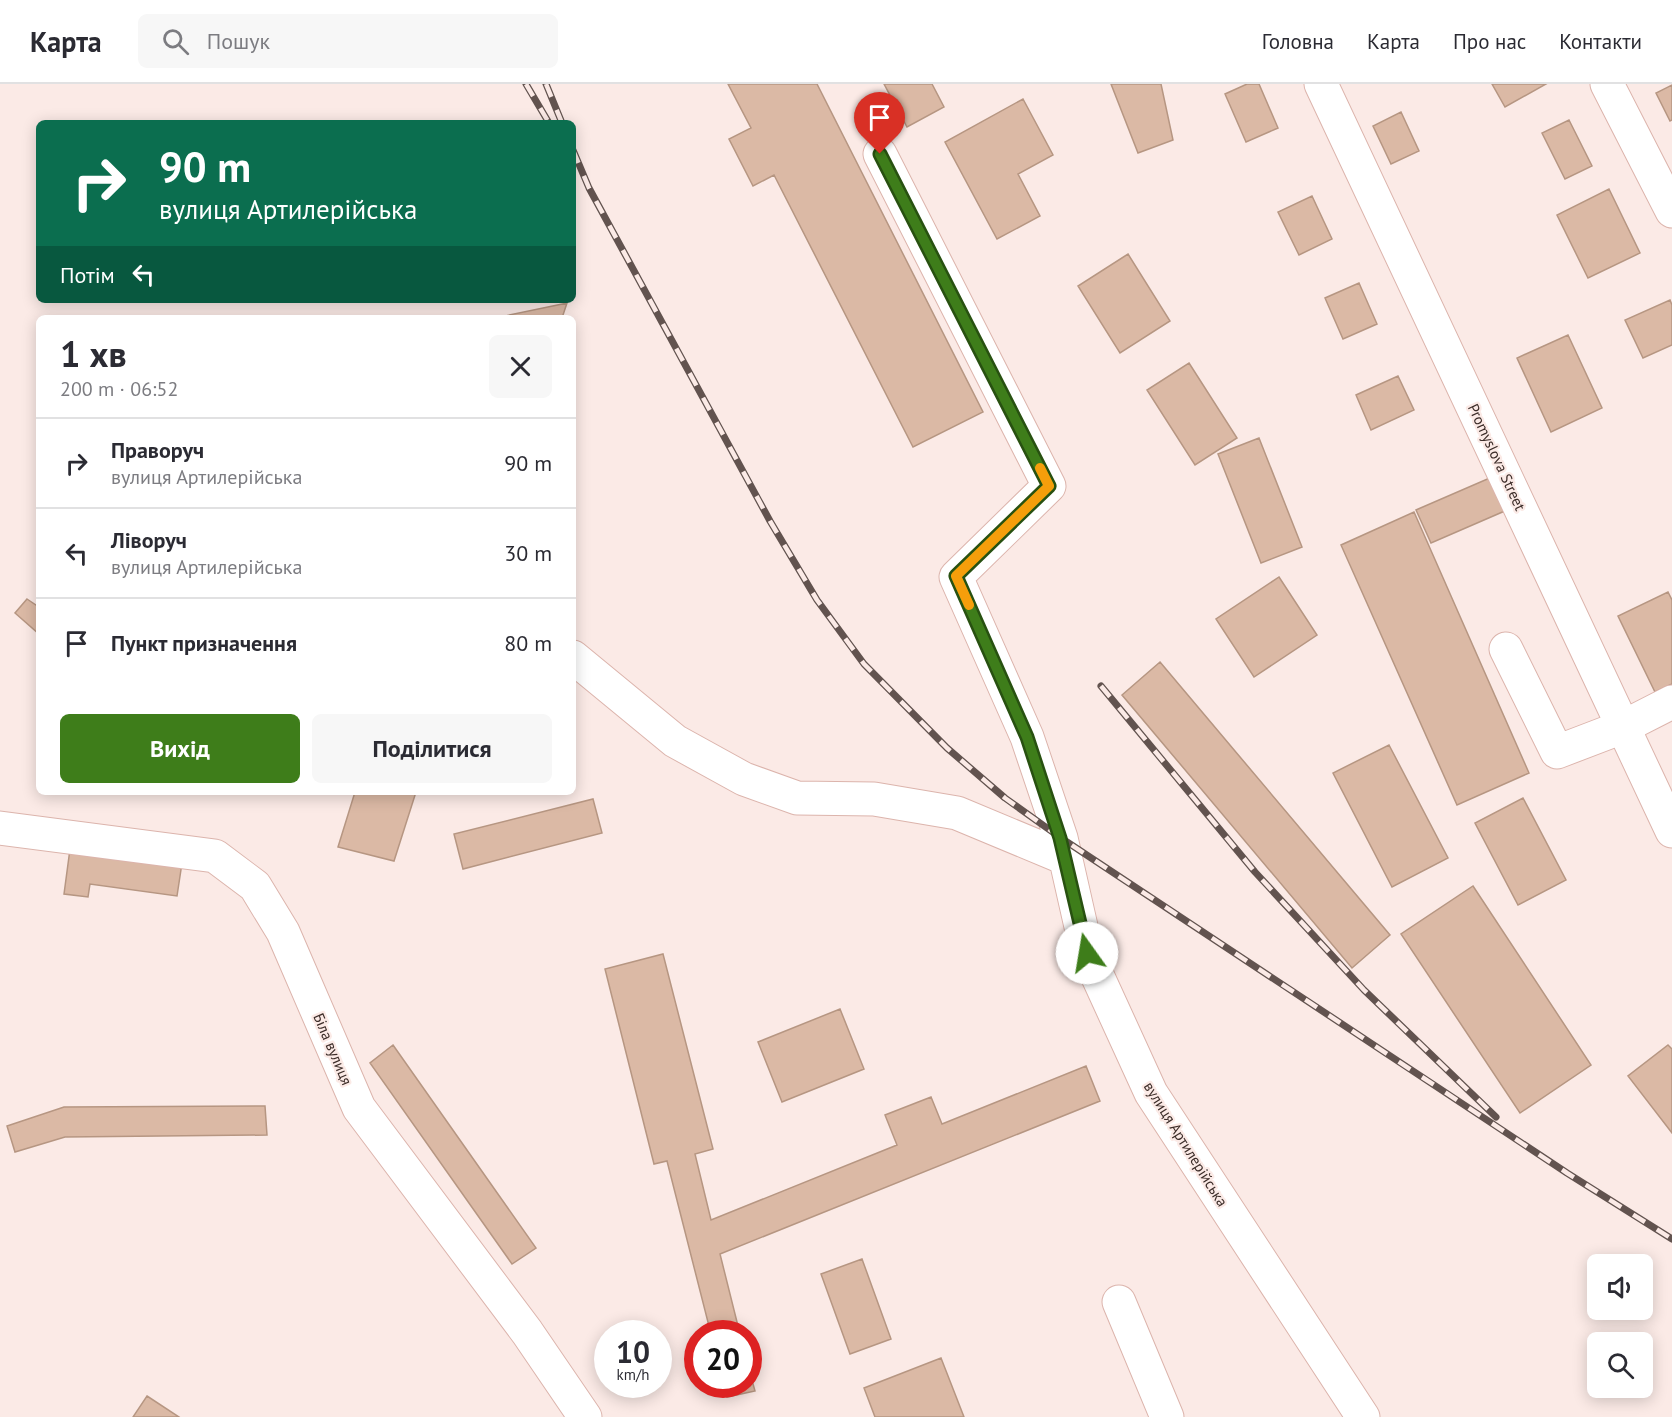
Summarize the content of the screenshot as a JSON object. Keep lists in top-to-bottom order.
{
  "streets": {
    "street": ["Promyslova Street", "Біла вулиця", "вулиця Артилерійська"]
  },
  "page": {
    "header": "Карта",
    "search": "Пошук",
    "nav": [
      "Головна",
      "Карта",
      "Про нас",
      "Контакти"
    ],
    "turn": ["90 m", "вулиця Артилерійська"],
    "then": "Потім",
    "heading": ["1 хв", "200 m · 06:52"],
    "list": [
      {
        "name": "Праворуч",
        "note": "вулиця Артилерійська",
        "value": "90 m"
      },
      {
        "name": "Ліворуч",
        "note": "вулиця Артилерійська",
        "value": "30 m"
      },
      {
        "name": "Пункт призначення",
        "value": "80 m"
      }
    ],
    "buttons": ["Вихід", "Поділитися"],
    "speed": "10 km/h",
    "limit": "20"
  }
}
